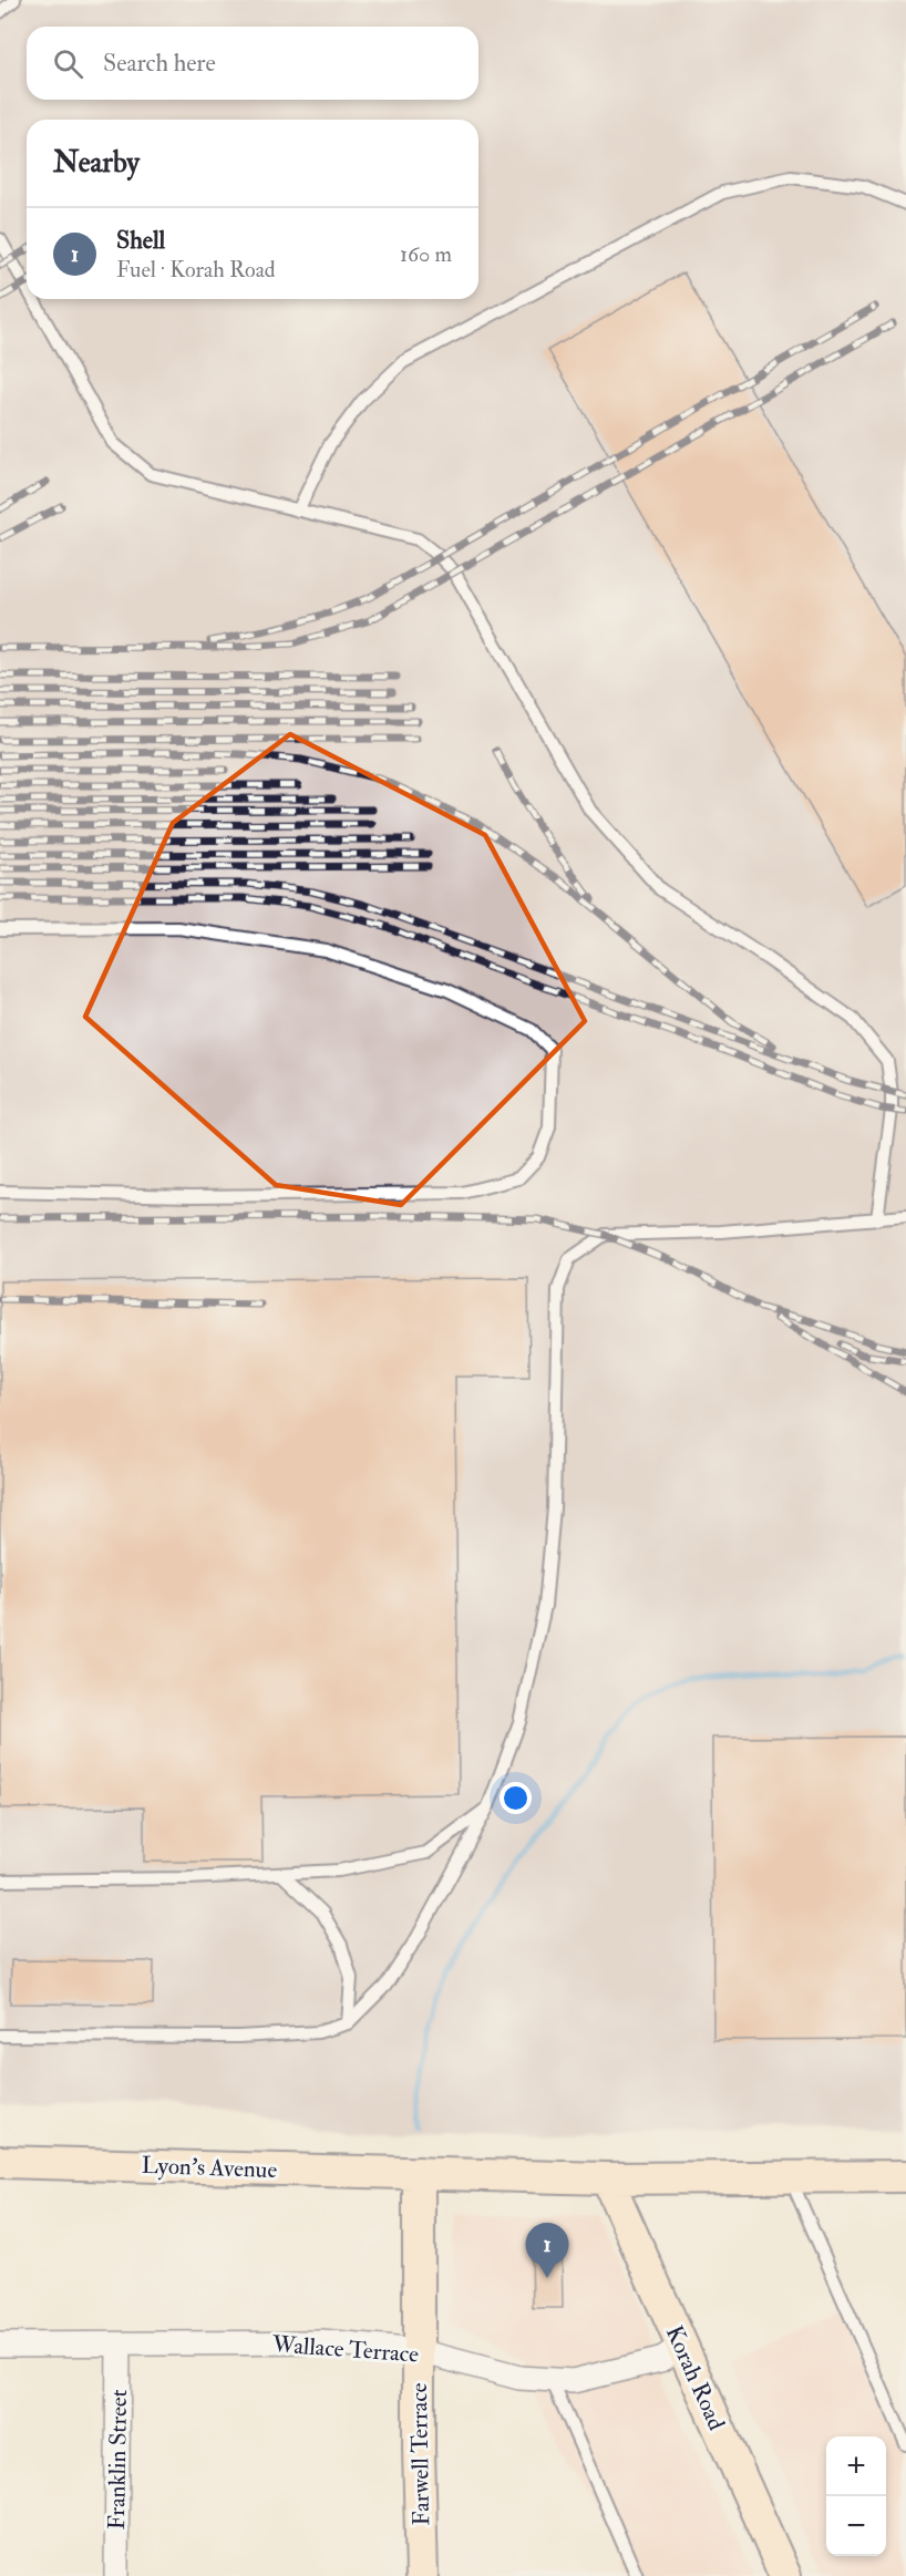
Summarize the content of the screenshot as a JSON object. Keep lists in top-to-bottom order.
{
  "streets": {
    "main road": ["Lyon's Avenue", "Korah Road", "Farwell Terrace"],
    "street": ["Wallace Terrace", "Franklin Street"]
  },
  "crossings": [
    ["Lyon's Avenue", "Farwell Terrace"],
    ["Wallace Terrace", "Korah Road"],
    ["Wallace Terrace", "Farwell Terrace"],
    ["Wallace Terrace", "Franklin Street"]
  ],
  "page": {
    "search": "Search here",
    "heading": "Nearby",
    "list": [
      {
        "mark": "1",
        "name": "Shell",
        "note": "Fuel · Korah Road",
        "value": "160 m"
      }
    ],
    "pins": "1",
    "map_buttons": ["+", "−"]
  }
}
